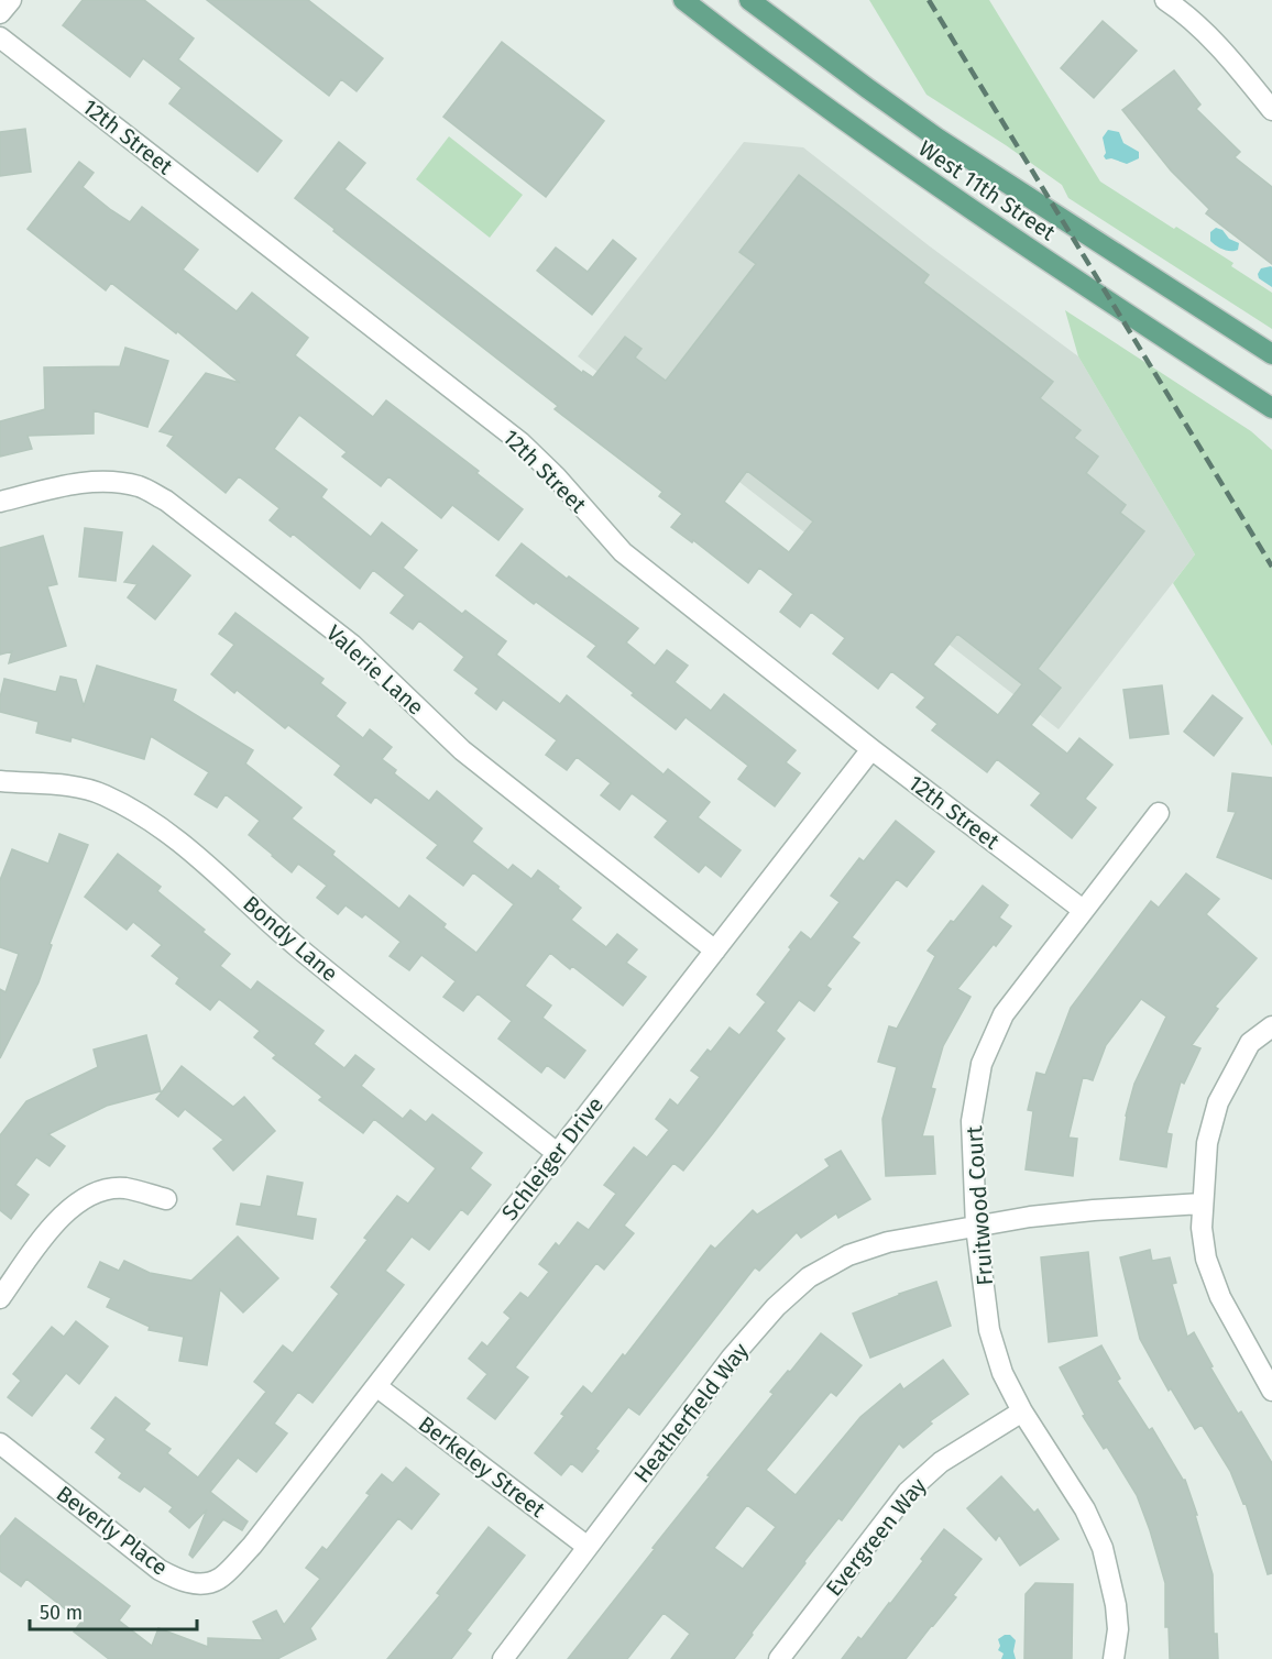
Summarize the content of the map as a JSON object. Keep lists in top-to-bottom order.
{
  "streets": {
    "main road": ["West 11th Street"],
    "street": [
      "12th Street",
      "Valerie Lane",
      "Bondy Lane",
      "Schleiger Drive",
      "Fruitwood Court",
      "Heatherfield Way",
      "Berkeley Street",
      "Beverly Place",
      "Evergreen Way"
    ]
  },
  "crossings": [
    ["12th Street", "Schleiger Drive"],
    ["12th Street", "Fruitwood Court"],
    ["Valerie Lane", "Schleiger Drive"],
    ["Bondy Lane", "Schleiger Drive"],
    ["Schleiger Drive", "Berkeley Street"],
    ["Schleiger Drive", "Beverly Place"],
    ["Fruitwood Court", "Heatherfield Way"],
    ["Fruitwood Court", "Evergreen Way"],
    ["Heatherfield Way", "Berkeley Street"]
  ],
  "scale_bar": "50 m"
}
